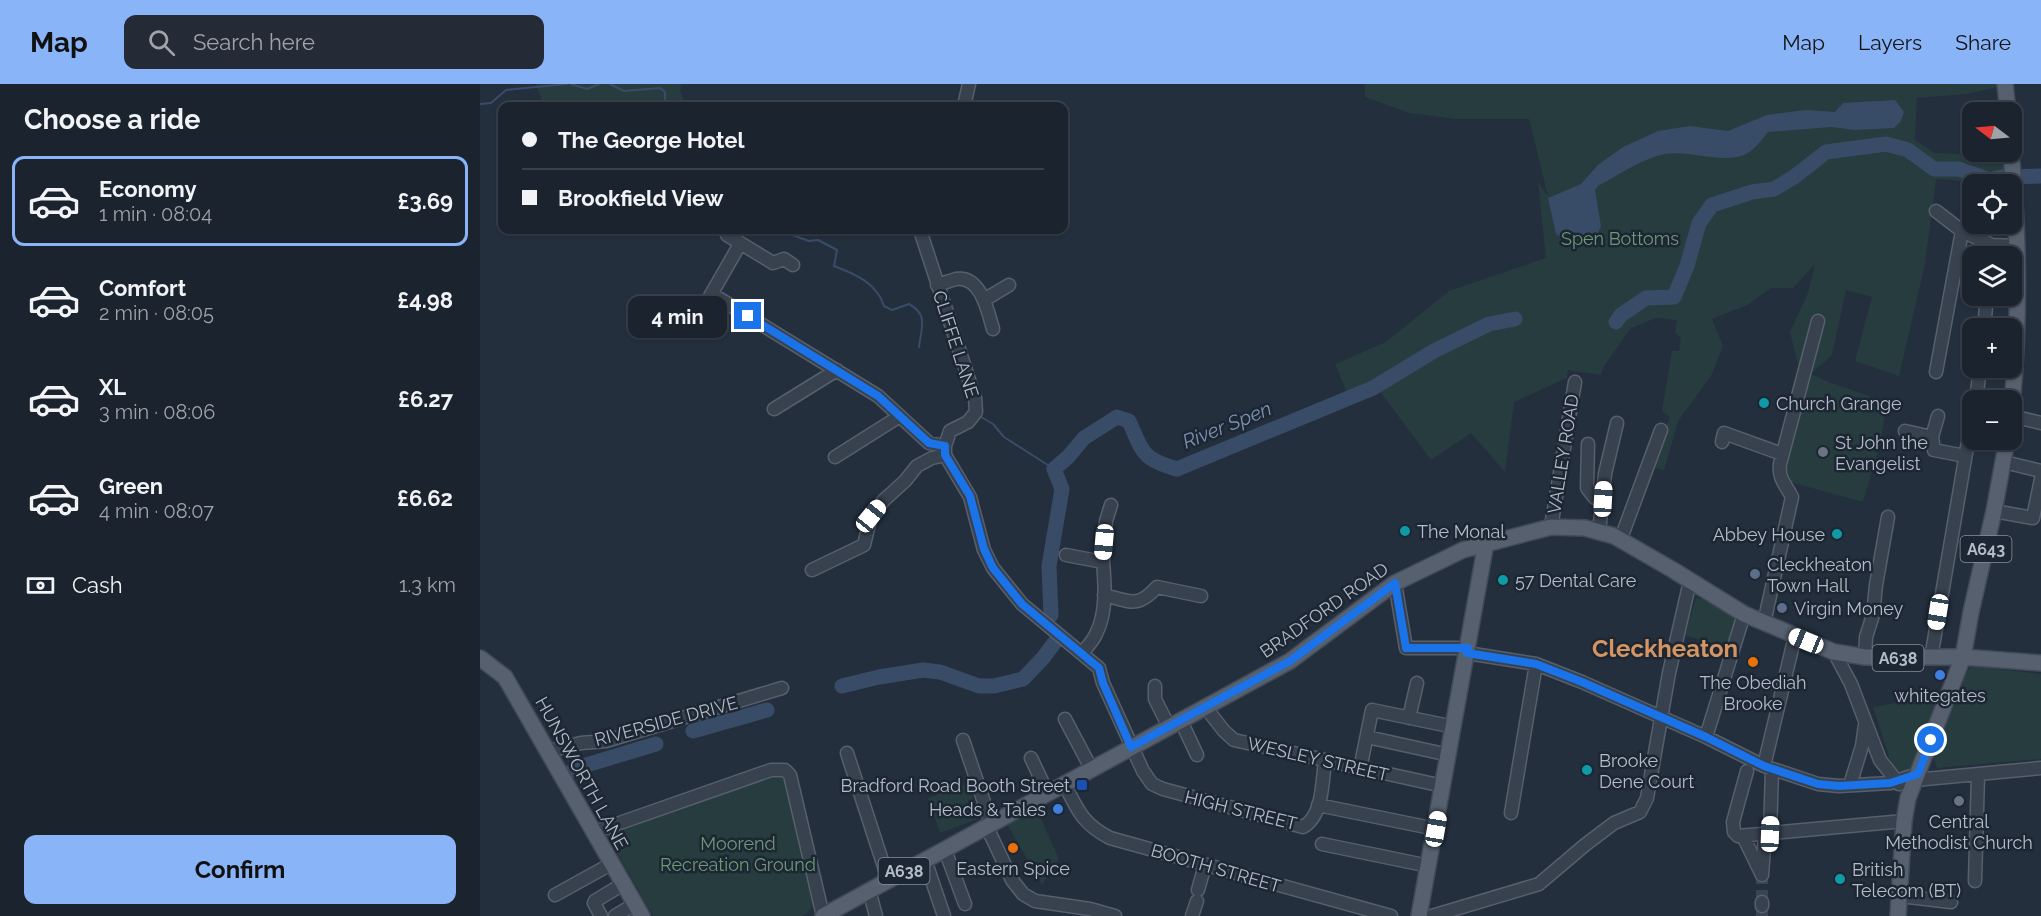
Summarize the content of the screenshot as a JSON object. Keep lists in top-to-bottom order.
{
  "streets": {
    "main road": [
      "A643",
      "BRADFORD ROAD",
      "A638",
      "HUNSWORTH LANE"
    ],
    "street": [
      "CLIFFE LANE",
      "VALLEY ROAD",
      "RIVERSIDE DRIVE",
      "WESLEY STREET",
      "HIGH STREET",
      "BOOTH STREET"
    ]
  },
  "crossings": [
    ["VALLEY ROAD", "BRADFORD ROAD"],
    ["A643", "A638"],
    ["BRADFORD ROAD", "A638"],
    ["BRADFORD ROAD", "WESLEY STREET"],
    ["BRADFORD ROAD", "HIGH STREET"],
    ["BRADFORD ROAD", "BOOTH STREET"],
    ["RIVERSIDE DRIVE", "HUNSWORTH LANE"],
    ["WESLEY STREET", "HIGH STREET"]
  ],
  "districts": ["Cleckheaton"],
  "water": ["River Spen"],
  "parks": ["Spen Bottoms", "Moorend Recreation Ground"],
  "places": {
    "other": [
      "Church Grange",
      "St John the Evangelist",
      "The Monal",
      "Abbey House",
      "Cleckheaton Town Hall",
      "57 Dental Care",
      "Virgin Money",
      "The Obediah Brooke",
      "whitegates",
      "Brooke Dene Court",
      "Central Methodist Church",
      "Heads & Tales",
      "Eastern Spice",
      "British Telecom (BT)"
    ],
    "transit": ["Bradford Road Booth Street"]
  },
  "north": "left",
  "page": {
    "header": "Map",
    "search": "Search here",
    "nav": ["Map", "Layers", "Share"],
    "heading": "Choose a ride",
    "map_buttons": ["+", "−"],
    "banner": ["The George Hotel", "Brookfield View"],
    "list": [
      {
        "name": "Economy",
        "note": "1 min · 08:04",
        "value": "£3.69"
      },
      {
        "name": "Comfort",
        "note": "2 min · 08:05",
        "value": "£4.98"
      },
      {
        "name": "XL",
        "note": "3 min · 08:06",
        "value": "£6.27"
      },
      {
        "name": "Green",
        "note": "4 min · 08:07",
        "value": "£6.62"
      }
    ],
    "bubble": "4 min",
    "pay": ["Cash", "1.3 km"],
    "buttons": "Confirm"
  }
}
